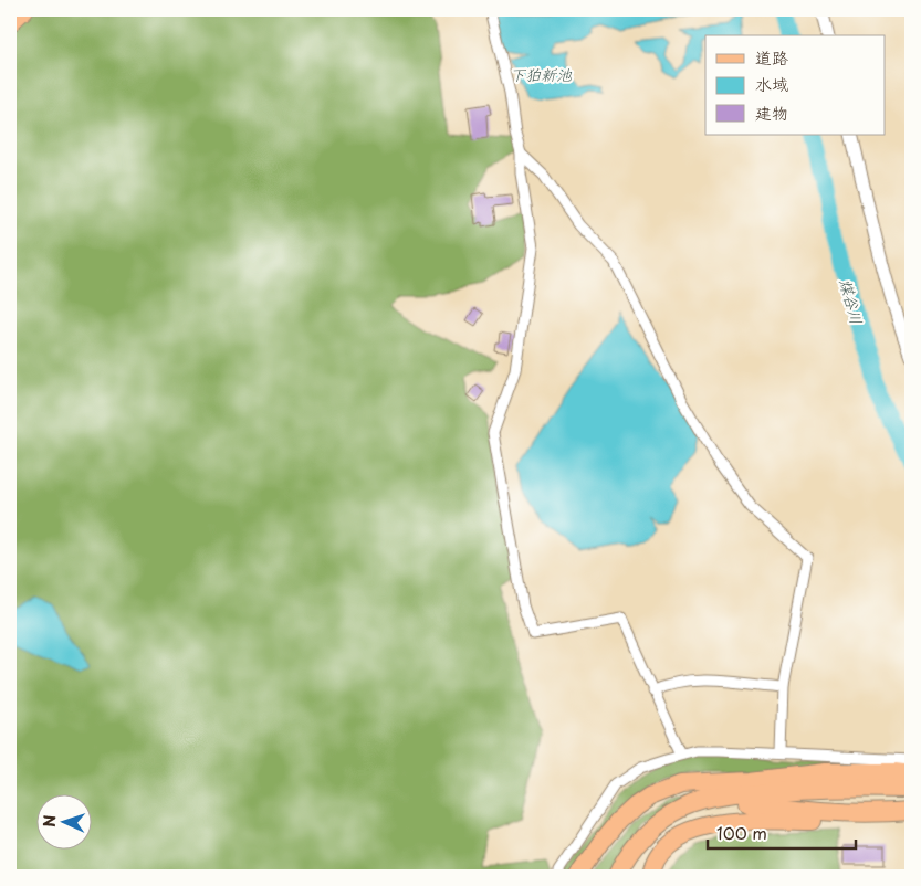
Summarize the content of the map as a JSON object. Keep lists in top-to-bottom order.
{
  "water": ["下狛新池", "煤谷川"],
  "legend": ["道路", "水域", "建物"],
  "scale_bar": "100 m",
  "north": "left"
}
